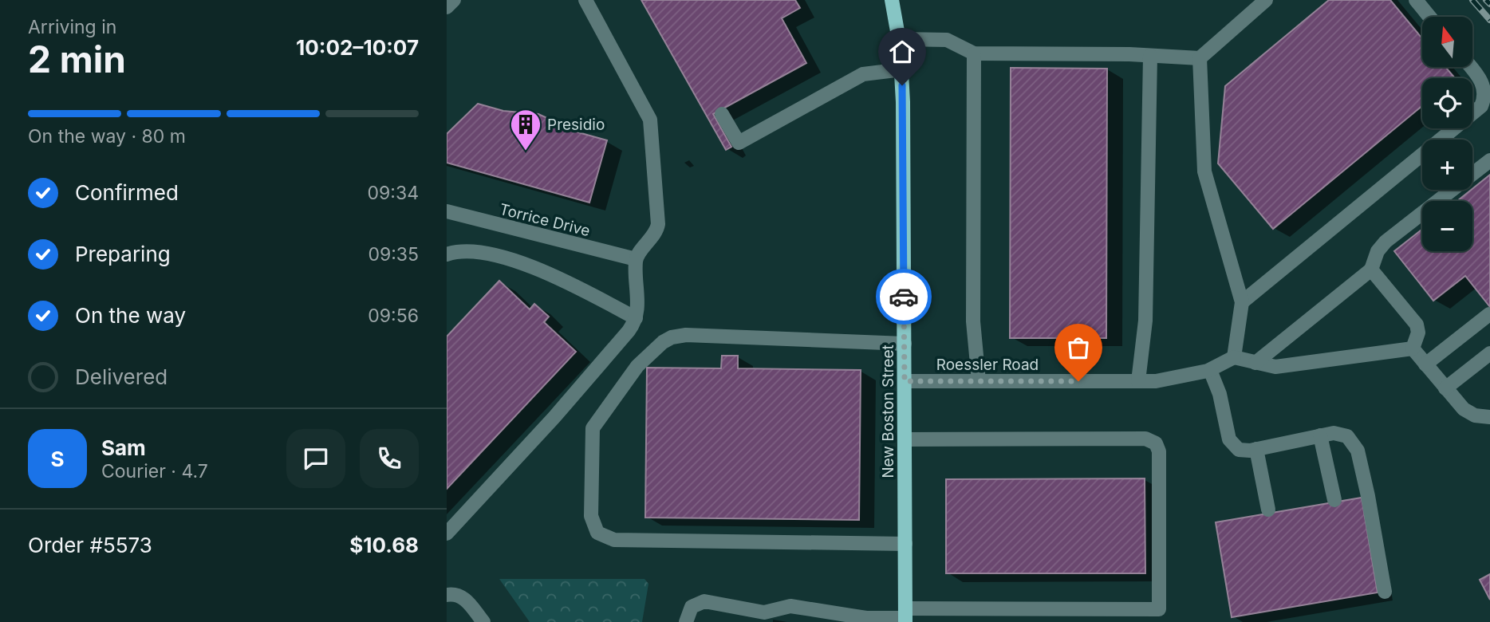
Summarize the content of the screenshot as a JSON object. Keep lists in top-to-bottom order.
{
  "streets": {
    "main road": ["New Boston Street"],
    "street": ["Torrice Drive", "Roessler Road"]
  },
  "crossings": [
    ["Roessler Road", "New Boston Street"]
  ],
  "places": {
    "building": ["Presidio"]
  },
  "north": "top",
  "page": {
    "heading": ["2 min", "Arriving in", "10:02–10:07"],
    "panel": [
      "Sam",
      "Courier · 4.7",
      "Order #5573",
      "$10.68"
    ],
    "map_buttons": ["+", "−"],
    "bar": "On the way · 80 m",
    "list": [
      ["Confirmed", "09:34"],
      ["Preparing", "09:35"],
      ["On the way", "09:56"],
      "Delivered"
    ],
    "round": "S"
  }
}
